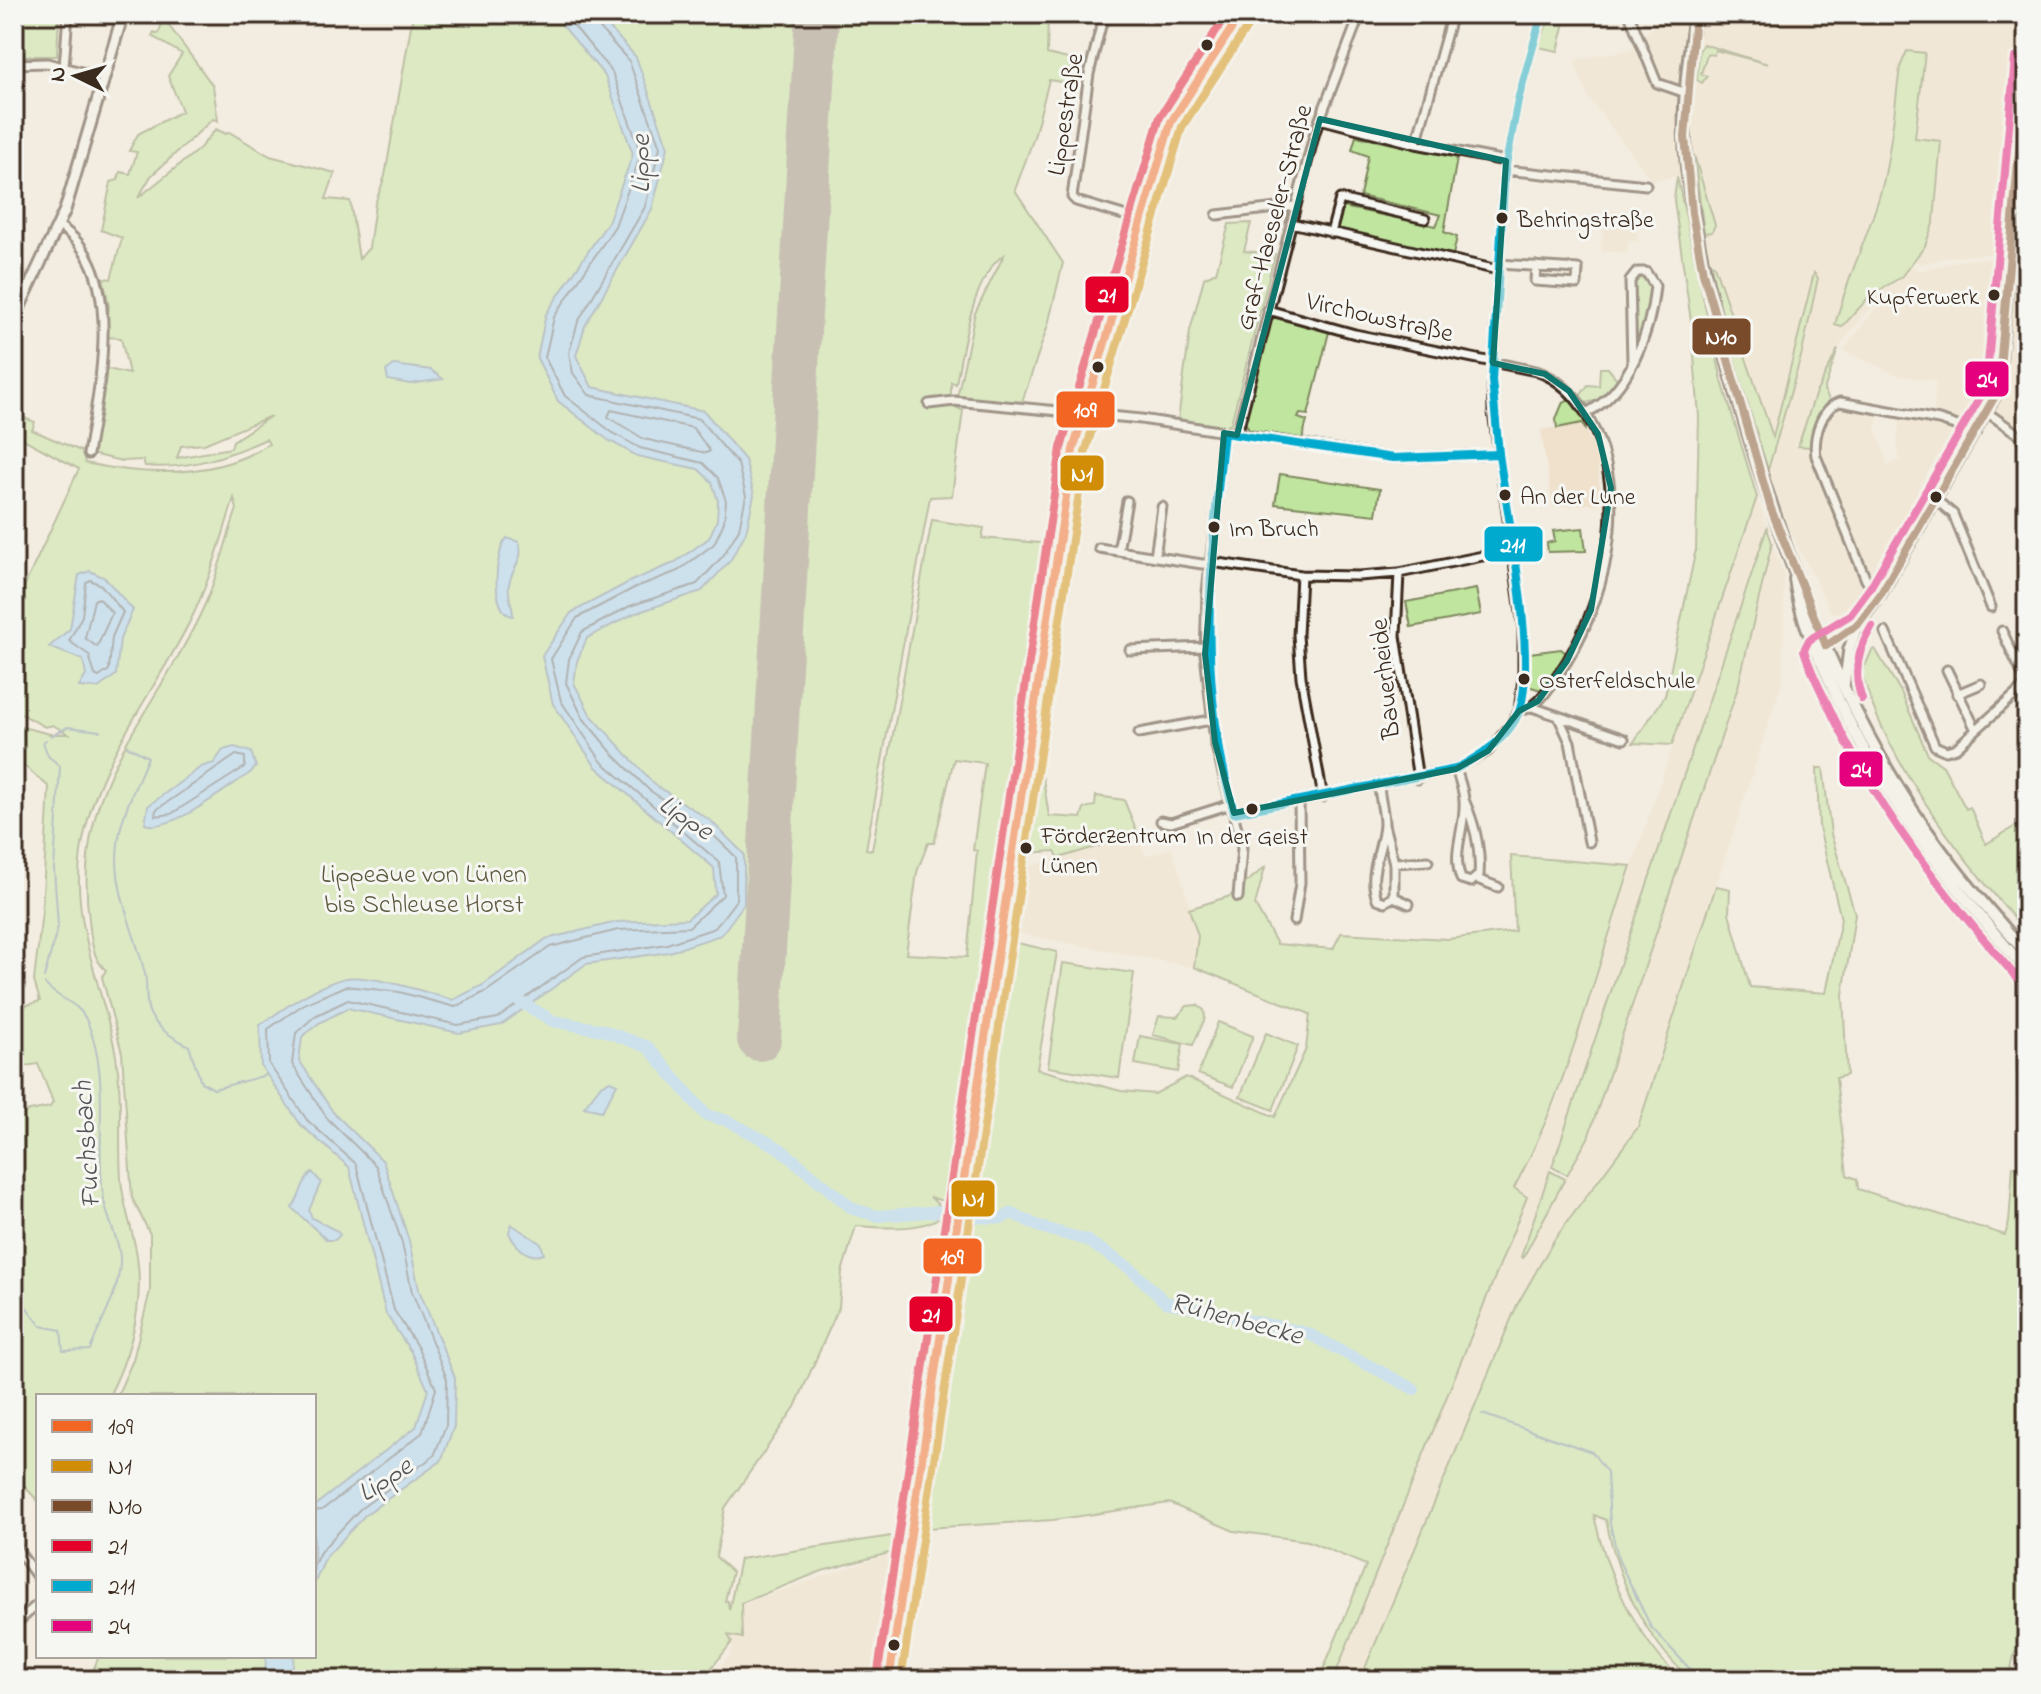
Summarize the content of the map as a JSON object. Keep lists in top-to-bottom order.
{
  "streets": {
    "street": [
      "Lippestraße",
      "Graf-Haeseler-Straße",
      "Virchowstraße",
      "Bauerheide"
    ]
  },
  "crossings": [
    ["Graf-Haeseler-Straße", "Virchowstraße"]
  ],
  "water": ["Lippe", "Fuchsbach", "Rühenbecke"],
  "parks": ["Lippeaue von Lünen bis Schleuse Horst"],
  "places": [
    "Behringstraße",
    "Kupferwerk",
    "An der Lune",
    "Im Bruch",
    "Osterfeldschule",
    "In der Geist",
    "Förderzentrum Lünen"
  ],
  "lines": [
    "transit line 109",
    "transit line N10",
    "transit line 21",
    "transit line 211",
    "transit line N1",
    "transit line 24"
  ],
  "legend": [
    "109",
    "N1",
    "N10",
    "21",
    "211",
    "24"
  ],
  "north": "left"
}
